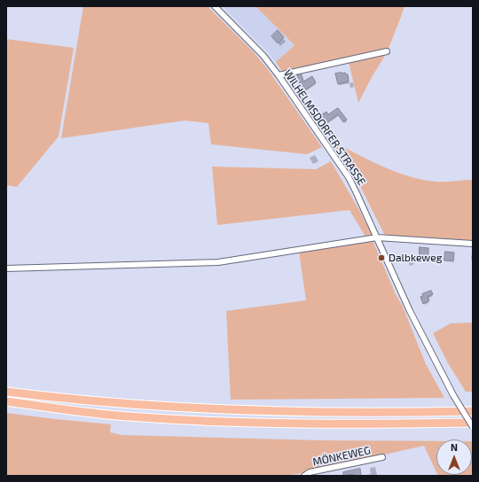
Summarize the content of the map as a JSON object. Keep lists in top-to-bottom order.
{
  "streets": {
    "street": ["WILHELMSDORFER STRASSE", "MÖNKEWEG"]
  },
  "places": ["Dalbkeweg"],
  "north": "top"
}
